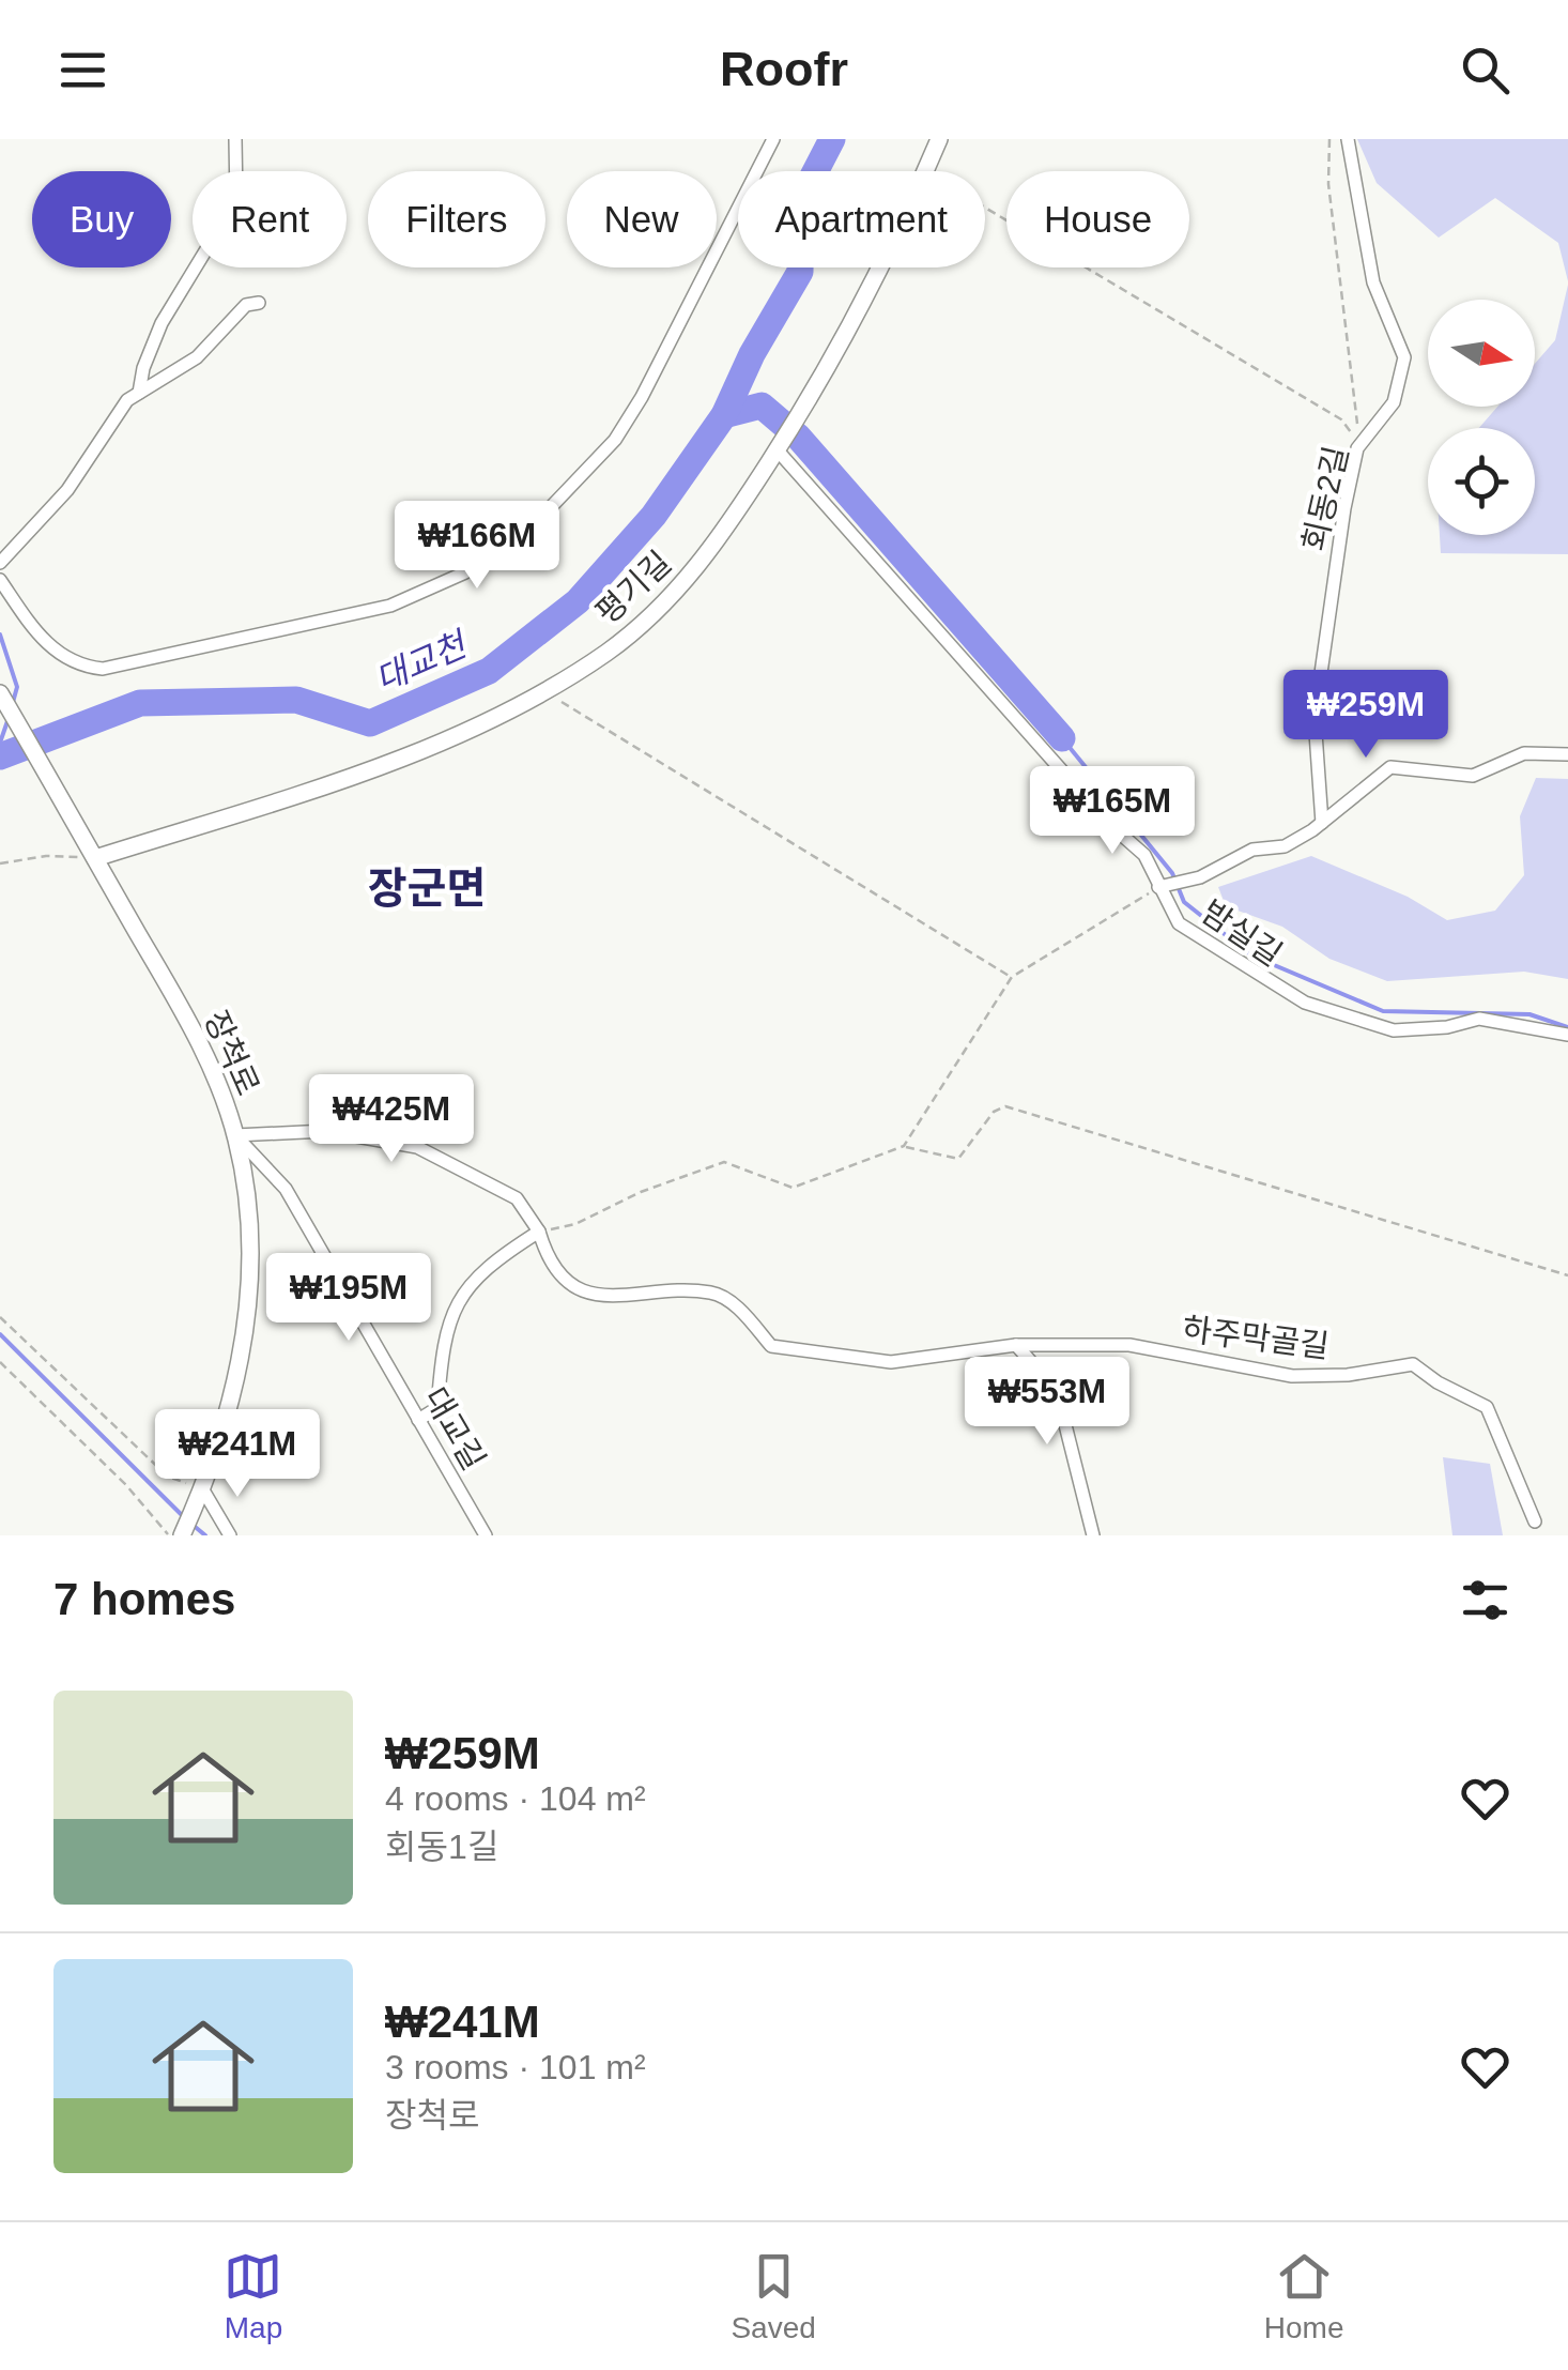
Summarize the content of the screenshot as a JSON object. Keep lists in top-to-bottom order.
{
  "streets": {
    "main road": ["평기길", "장척로"],
    "street": [
      "회동2길",
      "밤실길",
      "하주막골길",
      "대교길"
    ]
  },
  "crossings": [
    ["평기길", "밤실길"],
    ["평기길", "장척로"],
    ["장척로", "하주막골길"],
    ["장척로", "대교길"],
    ["하주막골길", "대교길"]
  ],
  "districts": ["장군면"],
  "water": ["대교천"],
  "north": "right",
  "page": {
    "header": "Roofr",
    "chip": [
      "Buy",
      "Rent",
      "Filters",
      "New",
      "Apartment",
      "House"
    ],
    "price": [
      "₩166M",
      "₩259M",
      "₩165M",
      "₩425M",
      "₩195M",
      "₩553M",
      "₩241M"
    ],
    "heading": "7 homes",
    "list": [
      {
        "name": "₩259M",
        "note": "4 rooms · 104 m² · 회동1길"
      },
      {
        "name": "₩241M",
        "note": "3 rooms · 101 m² · 장척로"
      }
    ],
    "tabs": ["Map", "Saved", "Home"]
  }
}
